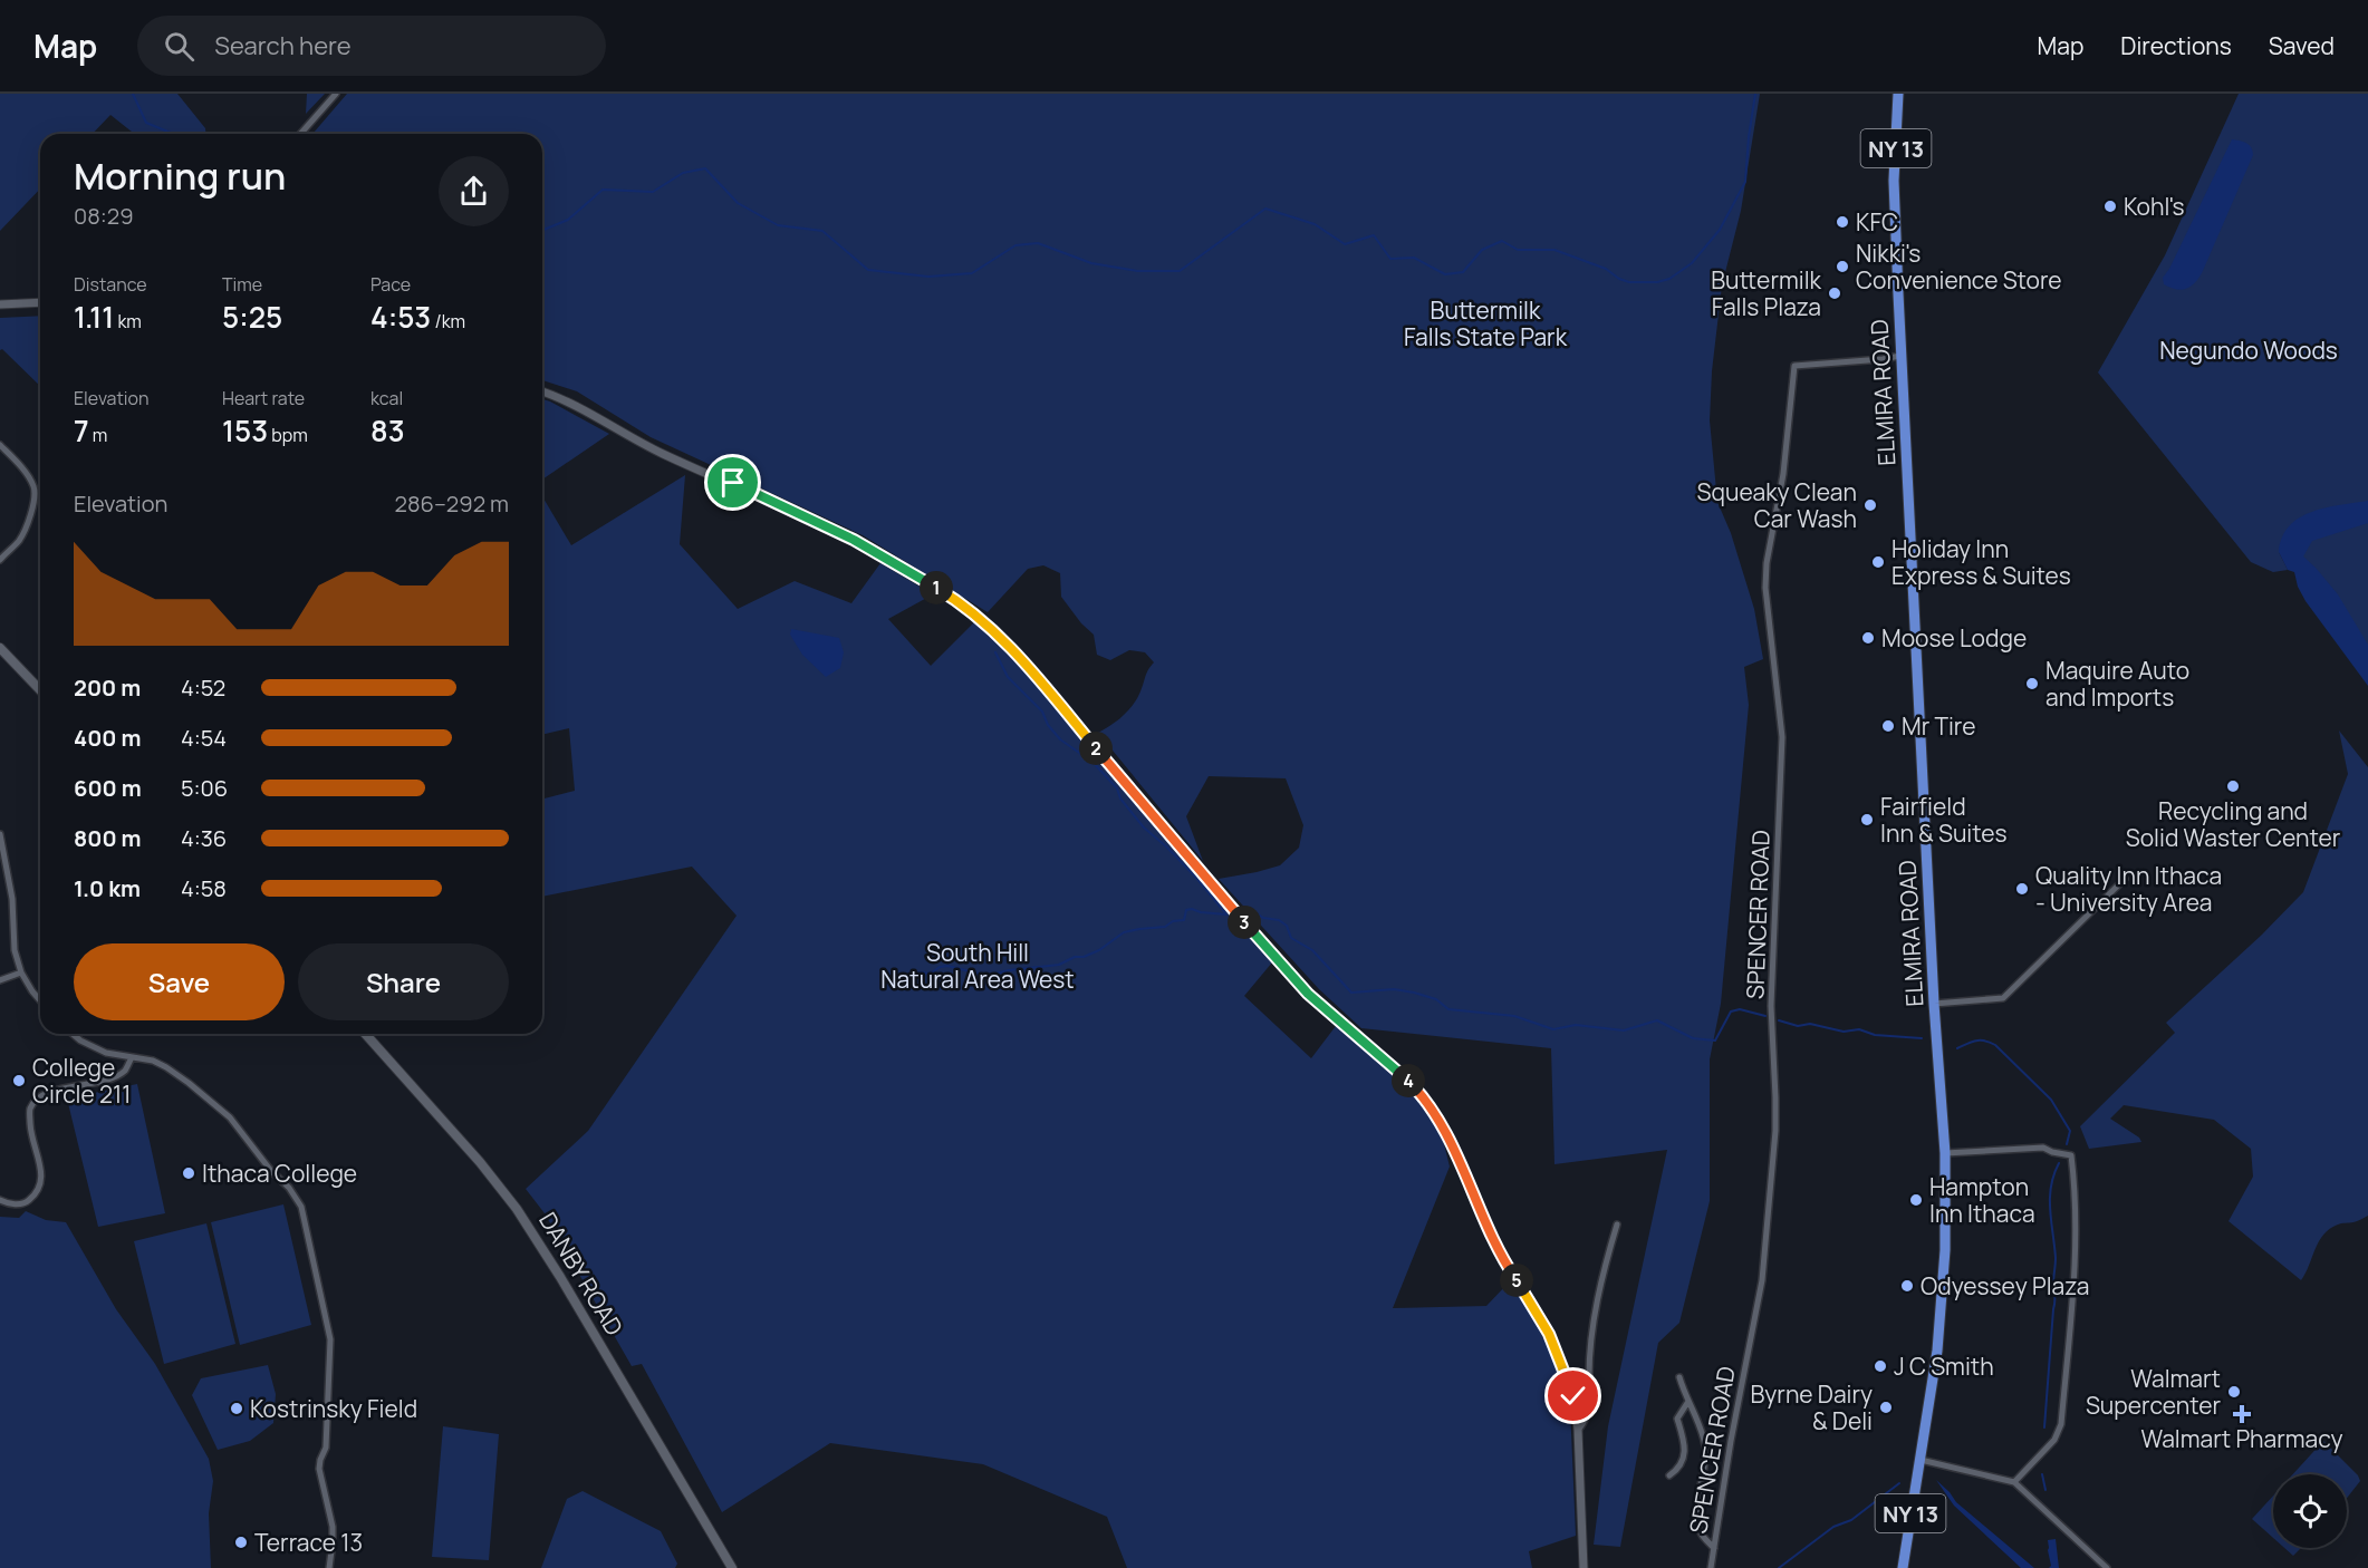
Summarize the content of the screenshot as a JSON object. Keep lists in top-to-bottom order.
{
  "streets": {
    "highway": ["NY 13", "ELMIRA ROAD"],
    "main road": ["DANBY ROAD"],
    "street": ["SPENCER ROAD"]
  },
  "crossings": [
    ["ELMIRA ROAD", "SPENCER ROAD"]
  ],
  "parks": ["Buttermilk Falls State Park", "Negundo Woods", "South Hill Natural Area West"],
  "places": {
    "other": [
      "Kohl's",
      "KFC",
      "Nikki's Convenience Store",
      "Buttermilk Falls Plaza",
      "Squeaky Clean Car Wash",
      "Holiday Inn Express & Suites",
      "Moose Lodge",
      "Maquire Auto and Imports",
      "Mr Tire",
      "Recycling and Solid Waster Center",
      "Fairfield Inn & Suites",
      "Quality Inn Ithaca - University Area",
      "College Circle 211",
      "Ithaca College",
      "Hampton Inn Ithaca",
      "Odyessey Plaza",
      "J C Smith",
      "Walmart Supercenter",
      "Byrne Dairy & Deli",
      "Kostrinsky Field",
      "Terrace 13"
    ],
    "health": ["Walmart Pharmacy"]
  },
  "page": {
    "header": "Map",
    "search": "Search here",
    "nav": ["Map", "Directions", "Saved"],
    "heading": ["Morning run", "08:29"],
    "stats": [
      ["Distance", "1.11 km"],
      ["Time", "5:25"],
      ["Pace", "4:53 /km"],
      ["Elevation", "7 m"],
      ["Heart rate", "153 bpm"],
      ["kcal", "83"]
    ],
    "chart": ["Elevation", "286–292 m"],
    "pins": [
      "1",
      "2",
      "3",
      "4",
      "5"
    ],
    "list": [
      {
        "name": "200 m",
        "note": "4:52"
      },
      {
        "name": "400 m",
        "note": "4:54"
      },
      {
        "name": "600 m",
        "note": "5:06"
      },
      {
        "name": "800 m",
        "note": "4:36"
      },
      {
        "name": "1.0 km",
        "note": "4:58"
      }
    ],
    "buttons": ["Save", "Share"]
  }
}
